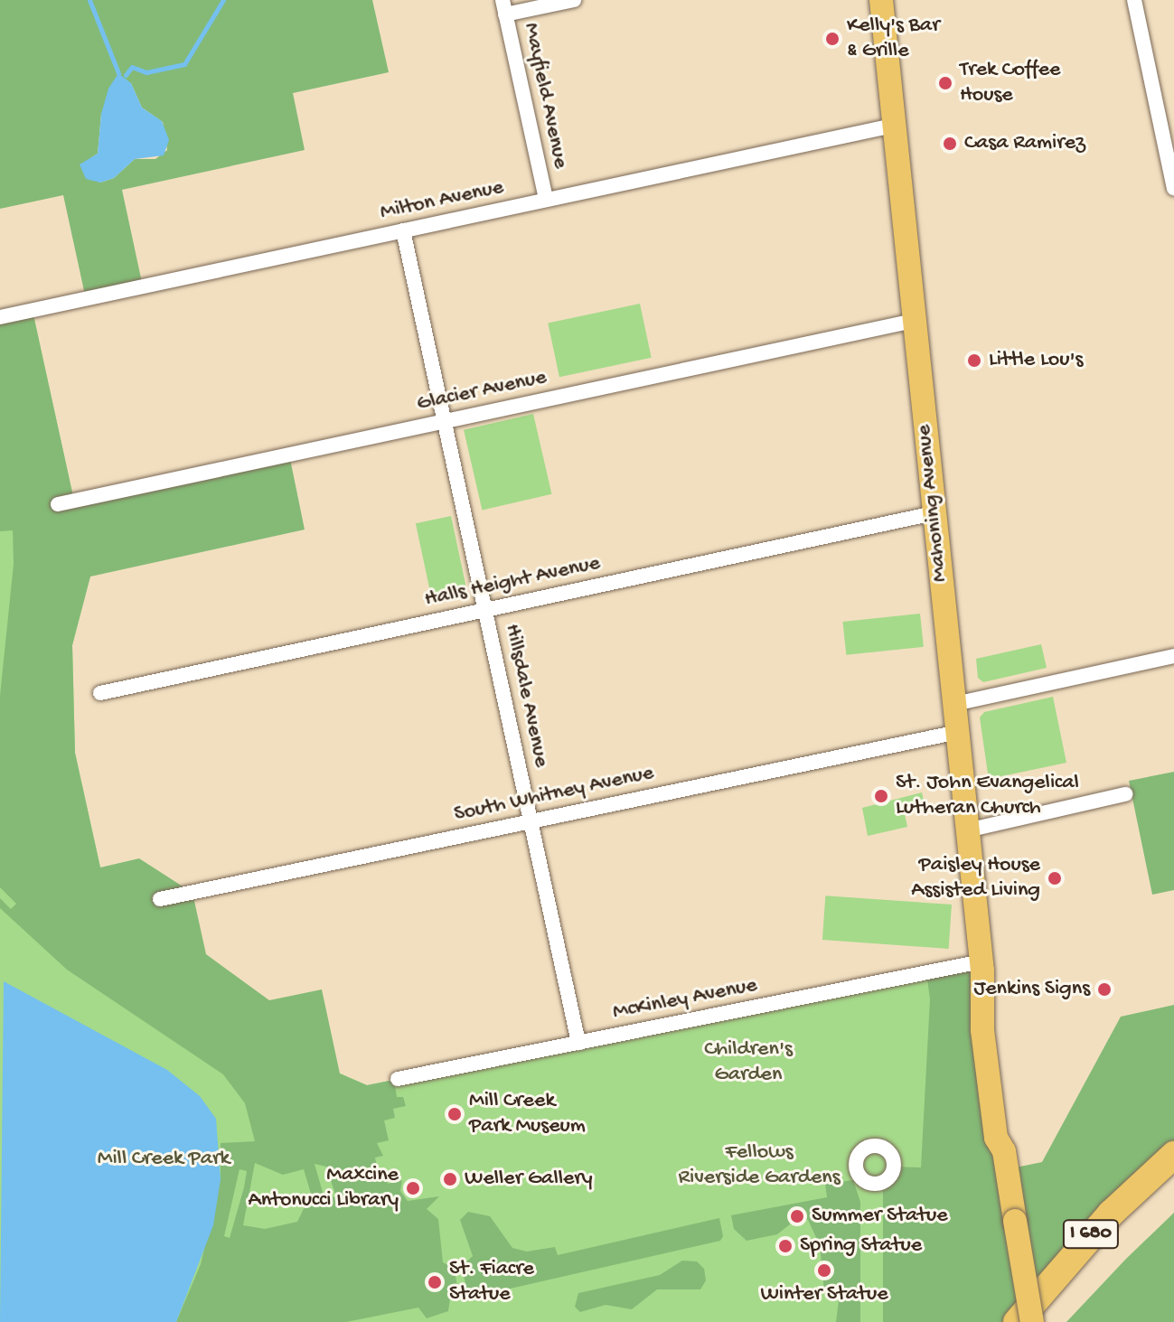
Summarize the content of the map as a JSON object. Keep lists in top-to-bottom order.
{
  "streets": {
    "highway": ["I 680"],
    "main road": ["Mahoning Avenue"],
    "street": [
      "Mayfield Avenue",
      "Milton Avenue",
      "Glacier Avenue",
      "Halls Height Avenue",
      "Hillsdale Avenue",
      "South Whitney Avenue",
      "McKinley Avenue"
    ]
  },
  "crossings": [
    ["Mayfield Avenue", "Milton Avenue"],
    ["Milton Avenue", "Mahoning Avenue"],
    ["Milton Avenue", "Hillsdale Avenue"],
    ["Glacier Avenue", "Mahoning Avenue"],
    ["Glacier Avenue", "Hillsdale Avenue"],
    ["Mahoning Avenue", "Halls Height Avenue"],
    ["Mahoning Avenue", "South Whitney Avenue"],
    ["Mahoning Avenue", "McKinley Avenue"],
    ["Halls Height Avenue", "Hillsdale Avenue"],
    ["Hillsdale Avenue", "South Whitney Avenue"],
    ["Hillsdale Avenue", "McKinley Avenue"]
  ],
  "parks": ["Children's Garden", "Fellows Riverside Gardens", "Mill Creek Park"],
  "places": [
    "Kelly's Bar & Grille",
    "Trek Coffee House",
    "Casa Ramirez",
    "Little Lou's",
    "St. John Evangelical Lutheran Church",
    "Paisley House Assisted Living",
    "Jenkins Signs",
    "Mill Creek Park Museum",
    "Weller Gallery",
    "Maxcine Antonucci Library",
    "Summer Statue",
    "Spring Statue",
    "Winter Statue",
    "St. Fiacre Statue"
  ]
}
